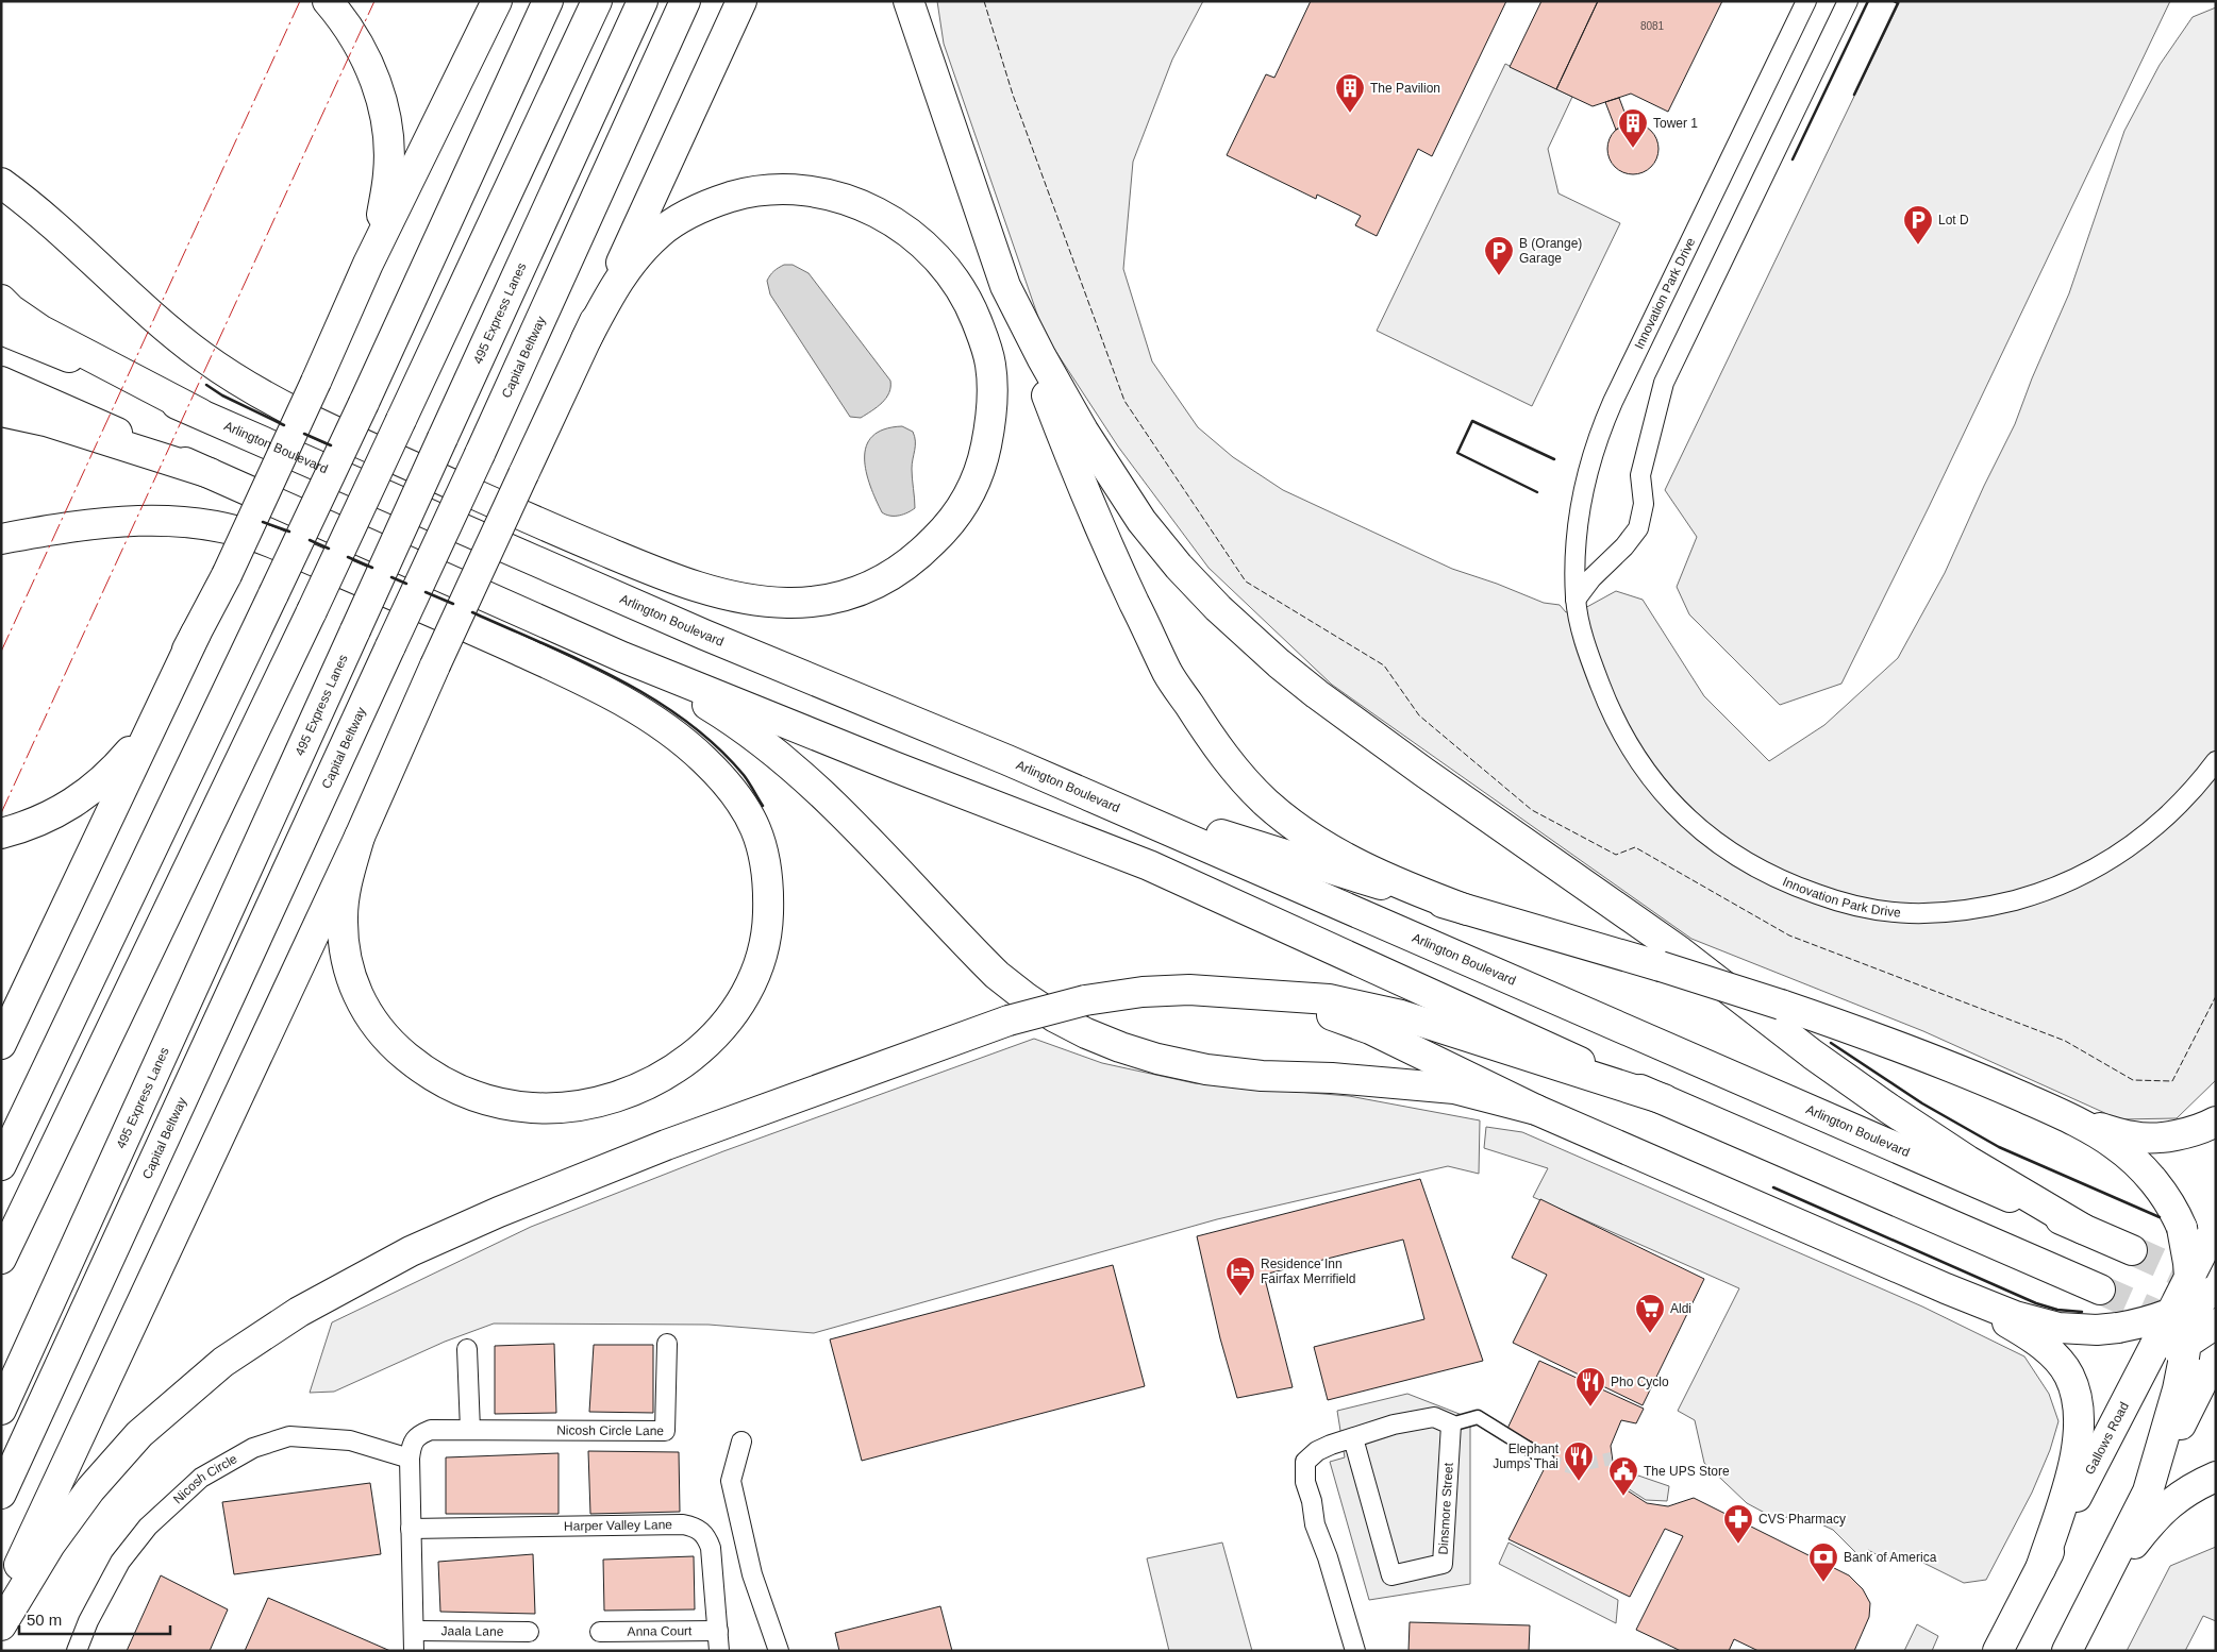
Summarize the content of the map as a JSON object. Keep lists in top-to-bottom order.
{
  "streets": {
    "main road": [
      "495 Express Lanes",
      "Capital Beltway",
      "Arlington Boulevard",
      "Gallows Road"
    ],
    "street": [
      "Innovation Park Drive",
      "Nicosh Circle Lane",
      "Nicosh Circle",
      "Dinsmore Street",
      "Harper Valley Lane",
      "Jaala Lane",
      "Anna Court"
    ]
  },
  "crossings": [
    ["Nicosh Circle Lane", "Nicosh Circle"],
    ["Nicosh Circle Lane", "Harper Valley Lane"],
    ["Nicosh Circle Lane", "Jaala Lane"],
    ["Harper Valley Lane", "Anna Court"]
  ],
  "places": {
    "building": ["The Pavilion", "Tower 1"],
    "parking": ["Lot D", "B (Orange) Garage"],
    "hotel": ["Residence Inn Fairfax Merrifield"],
    "supermarket": ["Aldi"],
    "restaurant": ["Pho Cyclo", "Elephant Jumps Thai"],
    "public building": ["The UPS Store"],
    "pharmacy": ["CVS Pharmacy"],
    "bank": ["Bank of America"]
  },
  "house_numbers": ["8081"],
  "scale_bar": "50 m"
}
